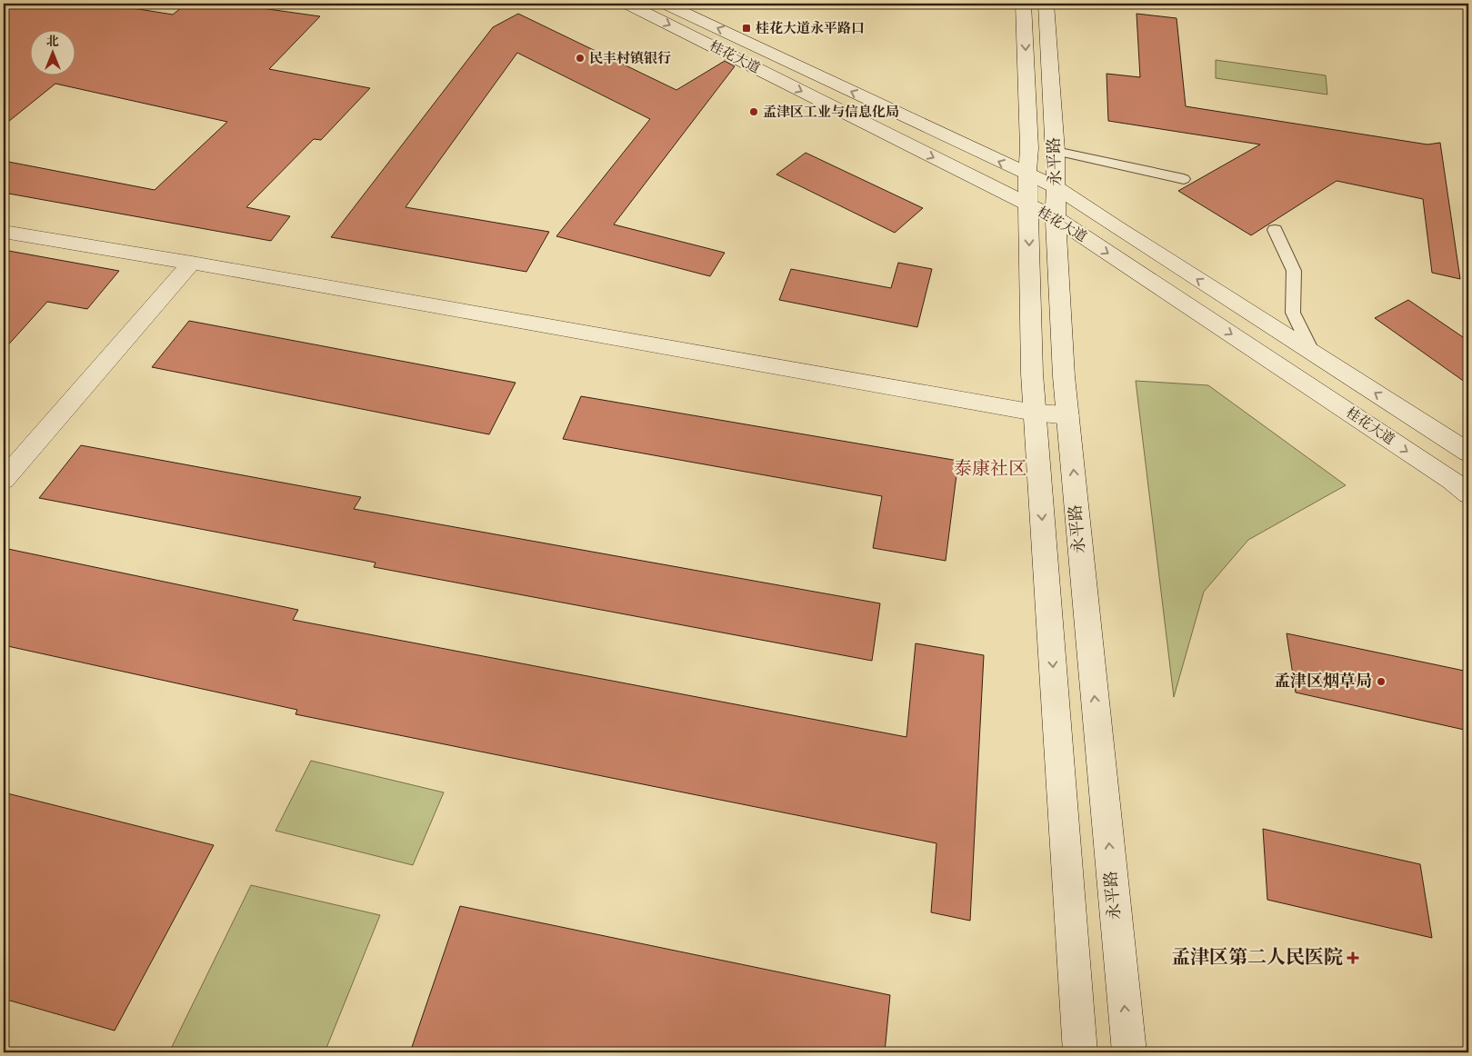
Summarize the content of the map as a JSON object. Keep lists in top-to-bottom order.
{
  "streets": {
    "main road": ["桂花大道", "永平路"]
  },
  "crossings": [
    ["桂花大道", "永平路"]
  ],
  "districts": ["泰康社区"],
  "places": {
    "transit": ["桂花大道永平路口"],
    "other": ["民丰村镇银行", "孟津区工业与信息化局", "孟津区烟草局"],
    "health": ["孟津区第二人民医院"]
  },
  "north": "top"
}
